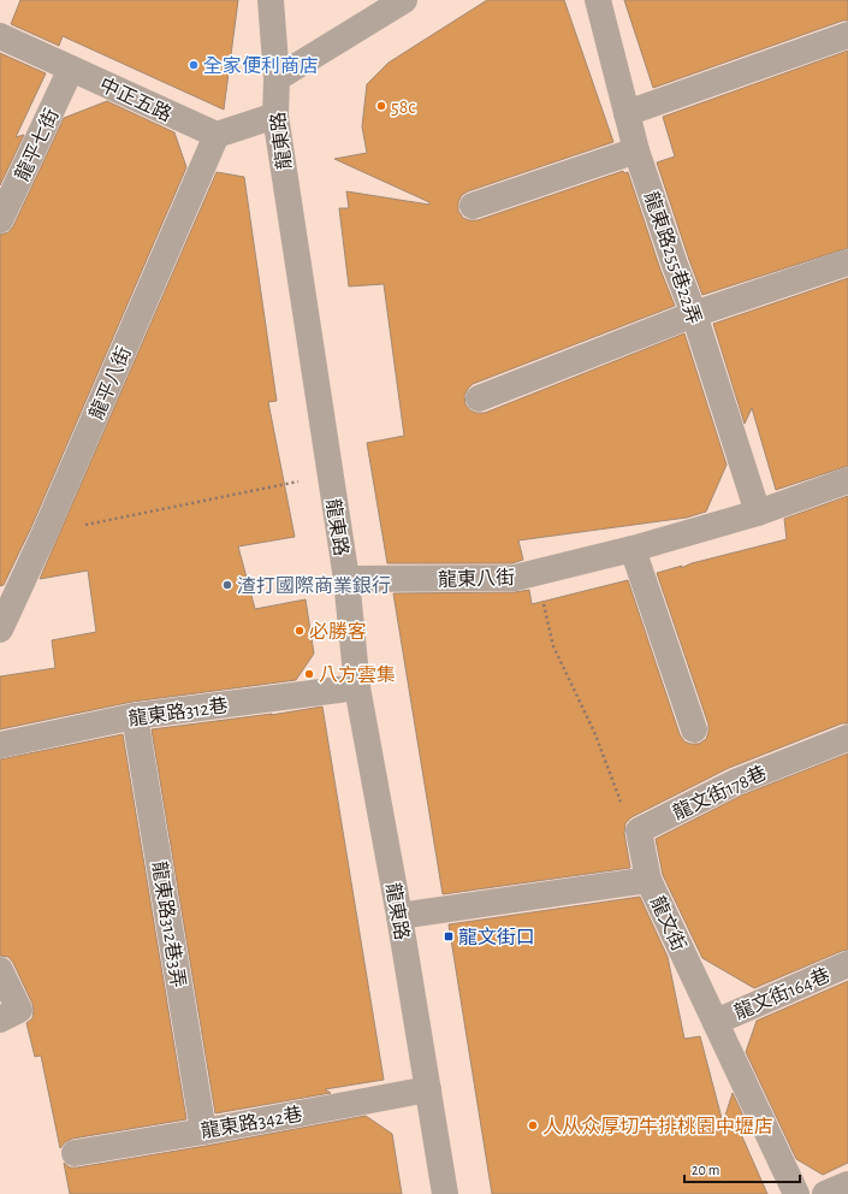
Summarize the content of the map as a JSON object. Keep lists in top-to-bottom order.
{
  "streets": {
    "street": [
      "中正五路",
      "龍東路",
      "龍平七街",
      "龍東路255巷22弄",
      "龍平八街",
      "龍東八街",
      "龍東路312巷",
      "龍文街178巷",
      "龍文街",
      "龍東路312巷3弄",
      "龍文街164巷",
      "龍東路342巷"
    ]
  },
  "crossings": [
    ["中正五路", "龍平七街"],
    ["中正五路", "龍平八街"],
    ["龍東路", "龍東八街"],
    ["龍東路", "龍東路312巷"],
    ["龍東路", "龍文街"],
    ["龍東路", "龍東路342巷"],
    ["龍東路255巷22弄", "龍東八街"],
    ["龍東路312巷", "龍東路312巷3弄"],
    ["龍文街", "龍文街164巷"],
    ["龍東路312巷3弄", "龍東路342巷"]
  ],
  "places": {
    "other": [
      "全家便利商店",
      "58c",
      "渣打國際商業銀行",
      "必勝客",
      "八方雲集",
      "人从众厚切牛排桃園中壢店"
    ],
    "transit": ["龍文街口"]
  },
  "scale_bar": "20 m"
}
